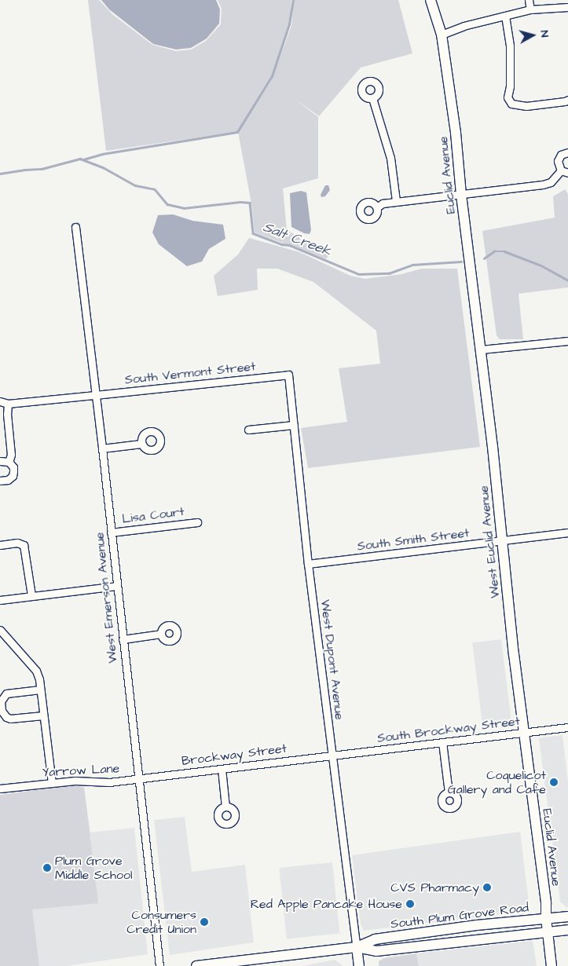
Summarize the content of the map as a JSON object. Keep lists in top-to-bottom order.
{
  "streets": {
    "main road": ["Euclid Avenue", "West Euclid Avenue", "South Plum Grove Road"],
    "street": [
      "South Vermont Street",
      "Lisa Court",
      "South Smith Street",
      "West Emerson Avenue",
      "West Dupont Avenue",
      "South Brockway Street",
      "Brockway Street",
      "Yarrow Lane"
    ]
  },
  "crossings": [
    ["Euclid Avenue", "West Euclid Avenue"],
    ["Euclid Avenue", "South Brockway Street"],
    ["Euclid Avenue", "South Plum Grove Road"],
    ["South Vermont Street", "West Emerson Avenue"],
    ["South Vermont Street", "West Dupont Avenue"],
    ["Lisa Court", "West Emerson Avenue"],
    ["South Smith Street", "West Euclid Avenue"],
    ["South Smith Street", "West Dupont Avenue"],
    ["West Euclid Avenue", "South Brockway Street"],
    ["West Emerson Avenue", "Brockway Street"],
    ["West Emerson Avenue", "Yarrow Lane"],
    ["West Dupont Avenue", "South Brockway Street"],
    ["West Dupont Avenue", "Brockway Street"],
    ["West Dupont Avenue", "South Plum Grove Road"],
    ["South Brockway Street", "Brockway Street"],
    ["Brockway Street", "Yarrow Lane"]
  ],
  "water": ["Salt Creek"],
  "places": [
    "Coquelicot Gallery and Cafe",
    "Plum Grove Middle School",
    "CVS Pharmacy",
    "Red Apple Pancake House",
    "Consumers Credit Union"
  ],
  "north": "right"
}
